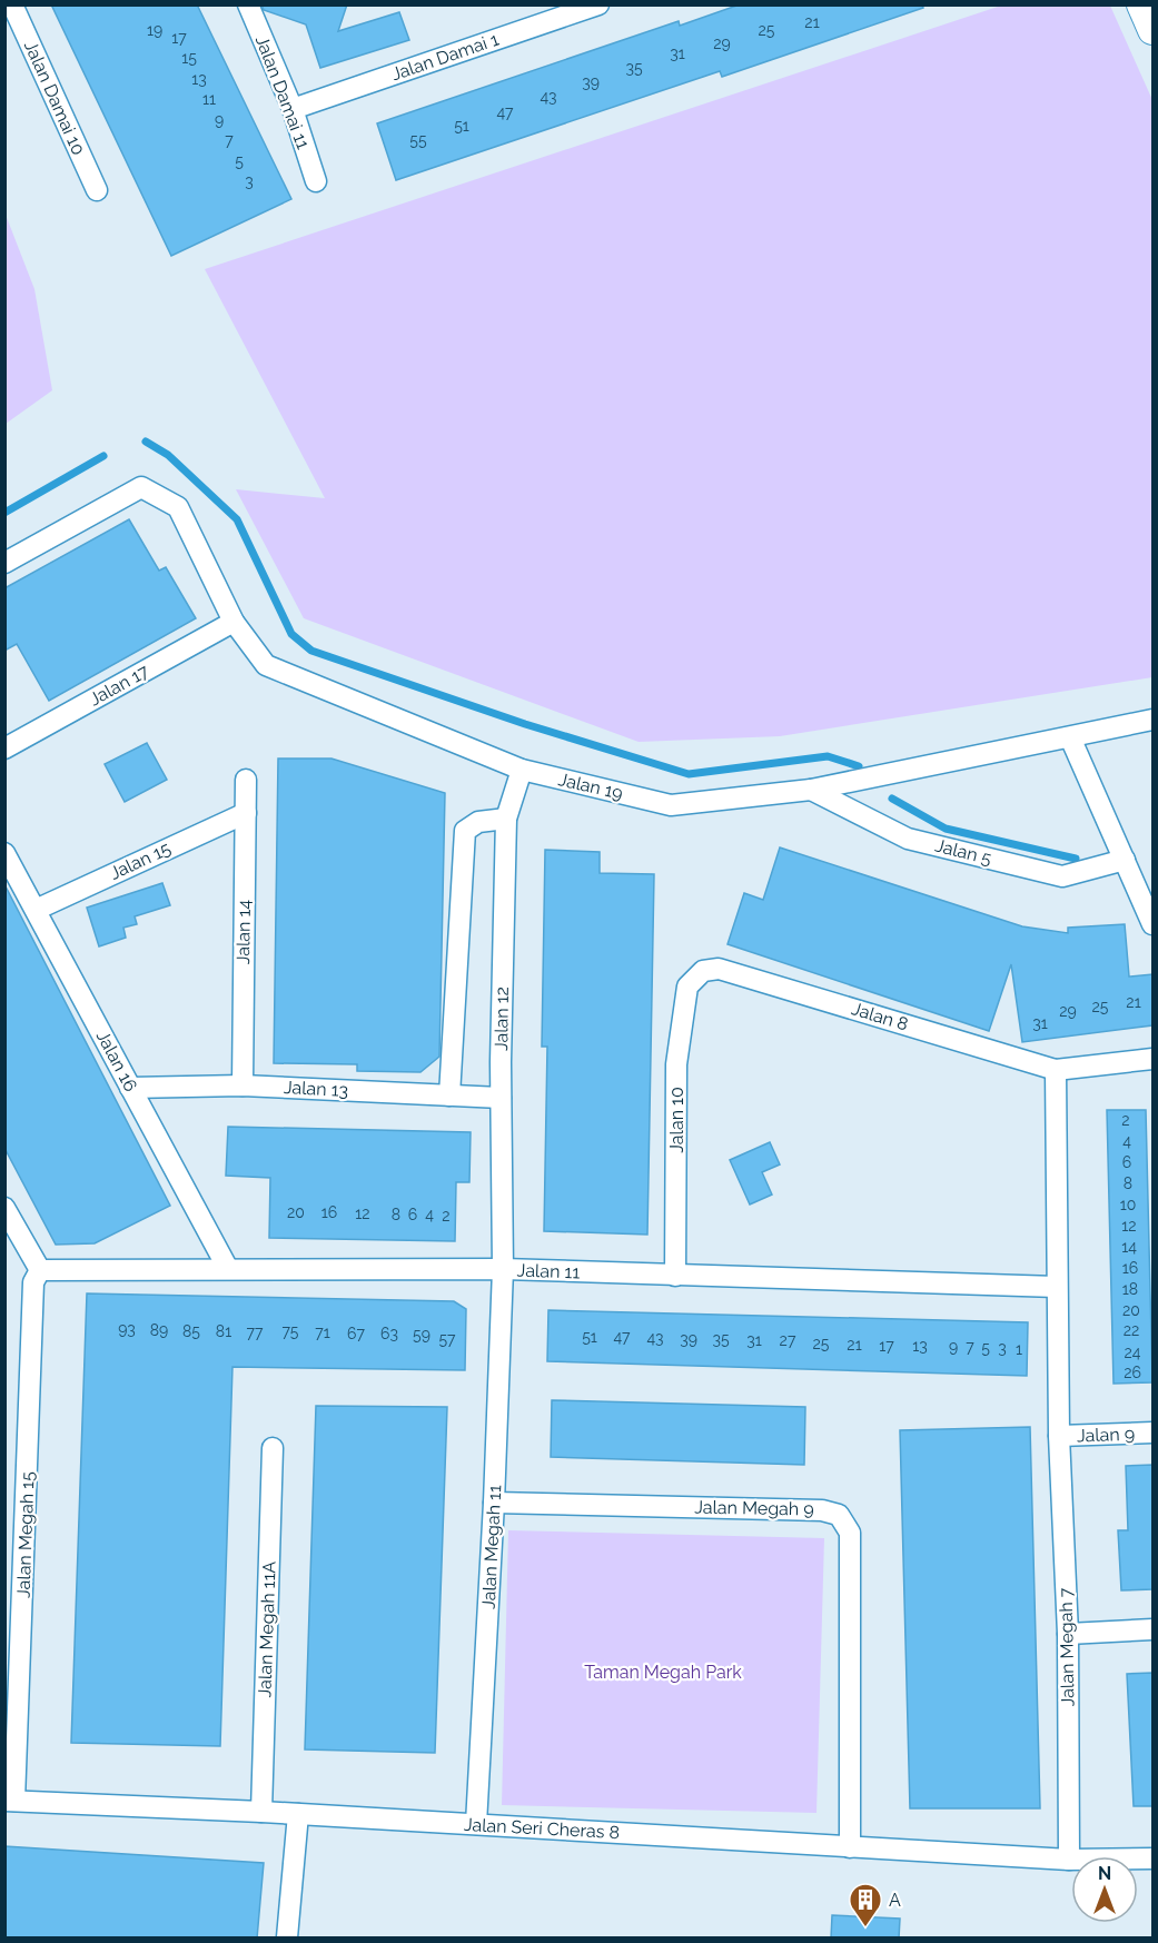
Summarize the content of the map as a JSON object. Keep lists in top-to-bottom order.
{
  "streets": {
    "street": [
      "Jalan Damai 1",
      "Jalan Damai 11",
      "Jalan Damai 10",
      "Jalan 17",
      "Jalan 19",
      "Jalan 5",
      "Jalan 15",
      "Jalan 14",
      "Jalan 8",
      "Jalan 12",
      "Jalan 16",
      "Jalan 13",
      "Jalan 10",
      "Jalan 11",
      "Jalan 9",
      "Jalan Megah 9",
      "Jalan Megah 15",
      "Jalan Megah 11",
      "Jalan Megah 11A",
      "Jalan Megah 7",
      "Jalan Seri Cheras 8"
    ]
  },
  "crossings": [
    ["Jalan Damai 1", "Jalan Damai 11"],
    ["Jalan 17", "Jalan 19"],
    ["Jalan 19", "Jalan 5"],
    ["Jalan 19", "Jalan 12"],
    ["Jalan 15", "Jalan 14"],
    ["Jalan 15", "Jalan 16"],
    ["Jalan 14", "Jalan 13"],
    ["Jalan 8", "Jalan 10"],
    ["Jalan 12", "Jalan 13"],
    ["Jalan 12", "Jalan 11"],
    ["Jalan 12", "Jalan Megah 11"],
    ["Jalan 16", "Jalan 13"],
    ["Jalan 16", "Jalan 11"],
    ["Jalan 10", "Jalan 11"],
    ["Jalan 11", "Jalan Megah 15"],
    ["Jalan 11", "Jalan Megah 11"],
    ["Jalan 9", "Jalan Megah 7"],
    ["Jalan Megah 9", "Jalan Megah 11"],
    ["Jalan Megah 9", "Jalan Seri Cheras 8"],
    ["Jalan Megah 15", "Jalan Seri Cheras 8"],
    ["Jalan Megah 11", "Jalan Seri Cheras 8"],
    ["Jalan Megah 11A", "Jalan Seri Cheras 8"],
    ["Jalan Megah 7", "Jalan Seri Cheras 8"]
  ],
  "parks": ["Taman Megah Park"],
  "places": {
    "building": ["A"]
  },
  "house_numbers": [
    "21",
    "19",
    "25",
    "17",
    "29",
    "31",
    "15",
    "35",
    "13",
    "39",
    "43",
    "11",
    "47",
    "9",
    "51",
    "7",
    "55",
    "5",
    "3",
    "21",
    "25",
    "29",
    "31",
    "2",
    "4",
    "6",
    "8",
    "10",
    "20",
    "16",
    "12",
    "8",
    "6",
    "4",
    "2",
    "12",
    "14",
    "16",
    "18",
    "20",
    "93",
    "89",
    "22",
    "85",
    "81",
    "75",
    "77",
    "71",
    "67",
    "63",
    "59",
    "51",
    "47",
    "43",
    "57",
    "39",
    "35",
    "31",
    "27",
    "25",
    "21",
    "17",
    "13",
    "9",
    "7",
    "5",
    "3",
    "1",
    "24",
    "26"
  ],
  "north": "top"
}
